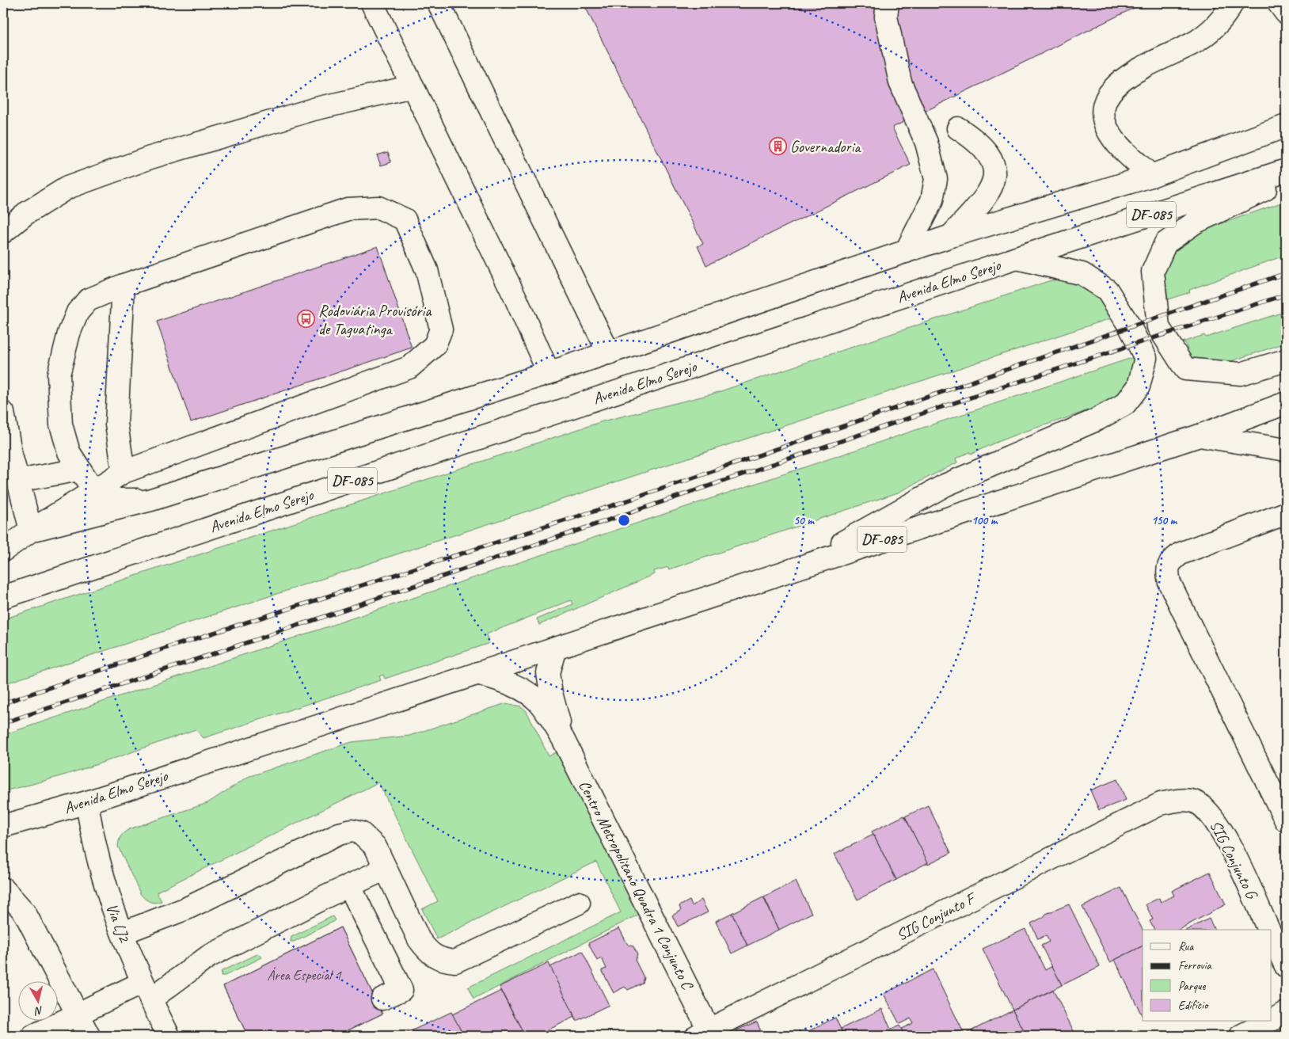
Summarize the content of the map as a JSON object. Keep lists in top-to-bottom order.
{
  "streets": {
    "main road": [
      "DF-085",
      "Avenida Elmo Serejo",
      "SIG Conjunto G",
      "Centro Metropolitano Quadra 1 Conjunto C",
      "SIG Conjunto F",
      "Via LJ2"
    ]
  },
  "crossings": [
    ["Avenida Elmo Serejo", "Via LJ2"],
    ["SIG Conjunto G", "SIG Conjunto F"],
    ["Centro Metropolitano Quadra 1 Conjunto C", "SIG Conjunto F"]
  ],
  "places": {
    "building": ["Governadoria"],
    "bus stop": ["Rodoviária Provisória de Taguatinga"]
  },
  "house_numbers": ["Área Especial 1"],
  "legend": [
    "Rua",
    "Ferrovia",
    "Parque",
    "Edifício"
  ],
  "north": "bottom",
  "rings": ["50 m", "100 m", "150 m"]
}
